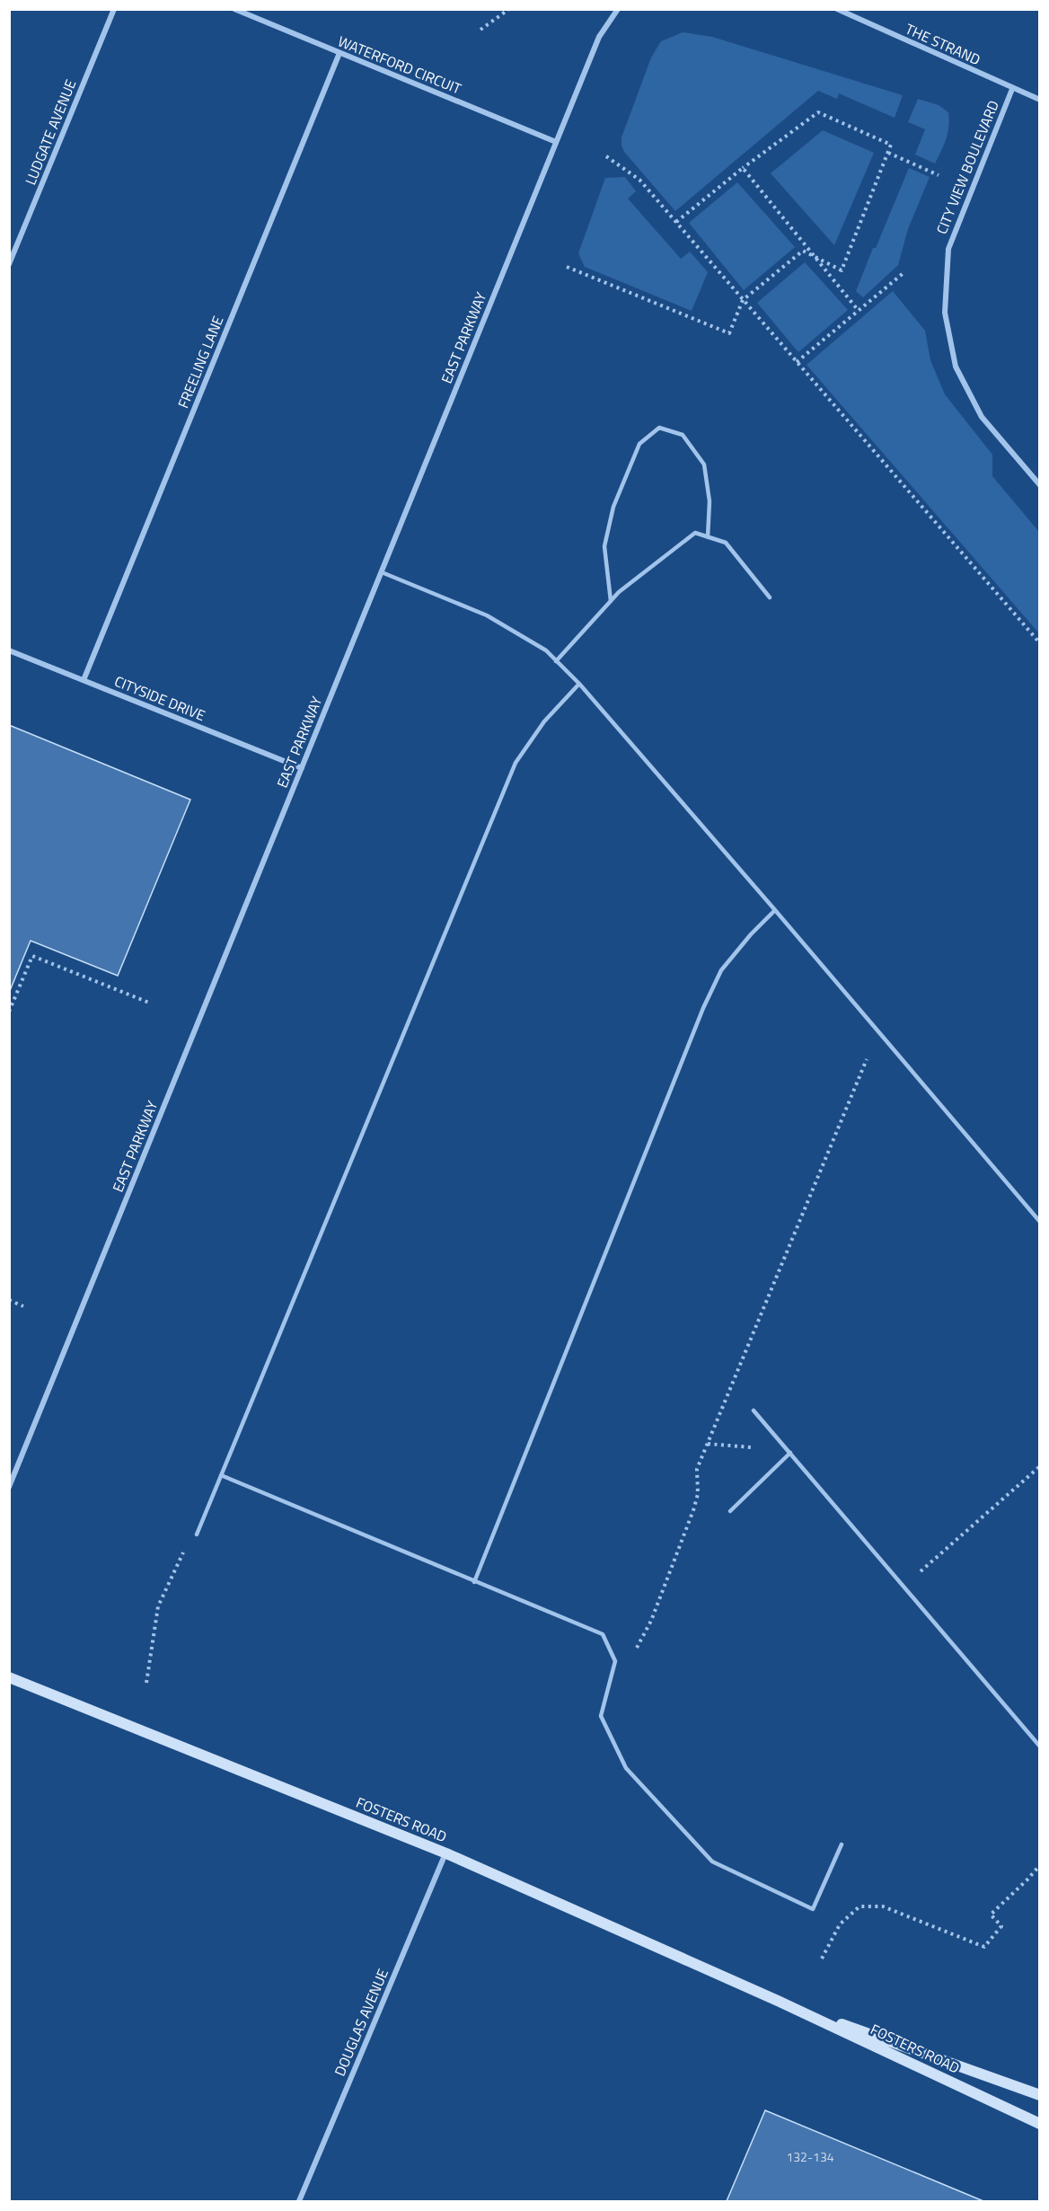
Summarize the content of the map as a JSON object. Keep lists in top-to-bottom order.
{
  "streets": {
    "main road": ["FOSTERS ROAD"],
    "street": [
      "THE STRAND",
      "WATERFORD CIRCUIT",
      "LUDGATE AVENUE",
      "CITY VIEW BOULEVARD",
      "EAST PARKWAY",
      "FREELING LANE",
      "CITYSIDE DRIVE",
      "DOUGLAS AVENUE"
    ]
  },
  "crossings": [
    ["THE STRAND", "CITY VIEW BOULEVARD"],
    ["WATERFORD CIRCUIT", "EAST PARKWAY"],
    ["WATERFORD CIRCUIT", "FREELING LANE"],
    ["EAST PARKWAY", "CITYSIDE DRIVE"],
    ["FREELING LANE", "CITYSIDE DRIVE"],
    ["FOSTERS ROAD", "DOUGLAS AVENUE"]
  ],
  "house_numbers": ["132-134"]
}
